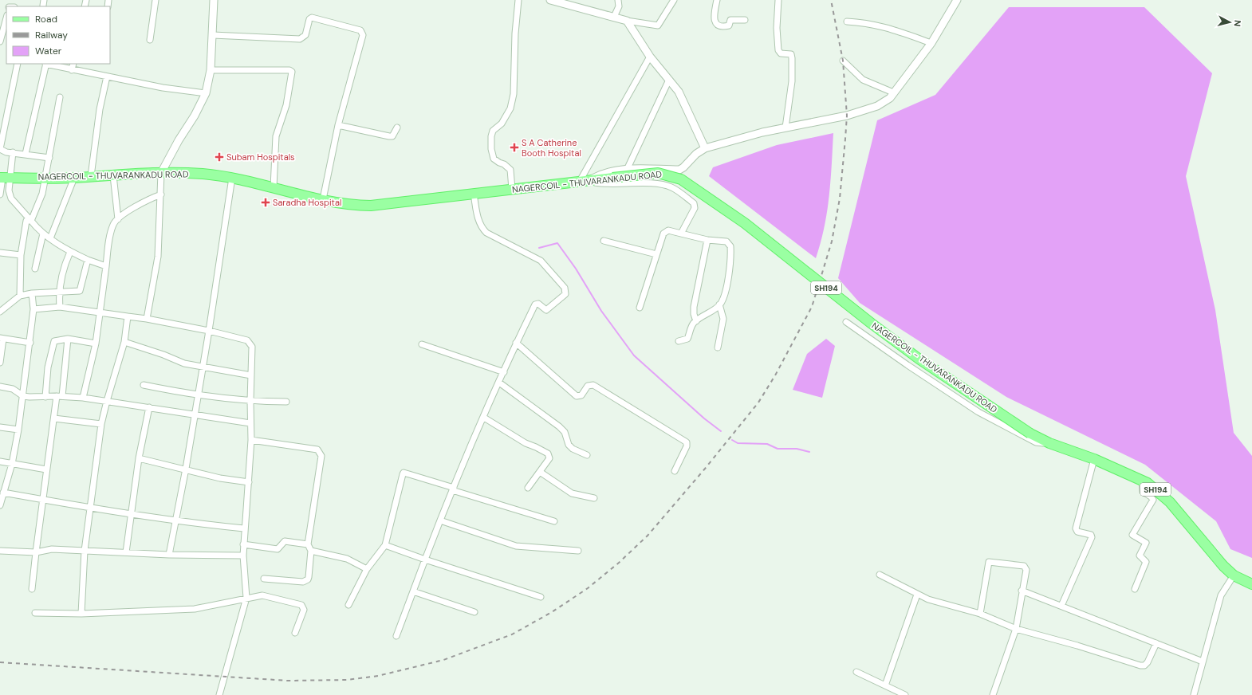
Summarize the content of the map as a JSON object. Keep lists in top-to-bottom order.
{
  "streets": {
    "main road": ["NAGERCOIL - THUVARANKADU ROAD", "SH194"]
  },
  "places": {
    "health": ["S A Catherine Booth Hospital", "Subam Hospitals", "Saradha Hospital"]
  },
  "legend": ["Road", "Railway", "Water"],
  "north": "right"
}
